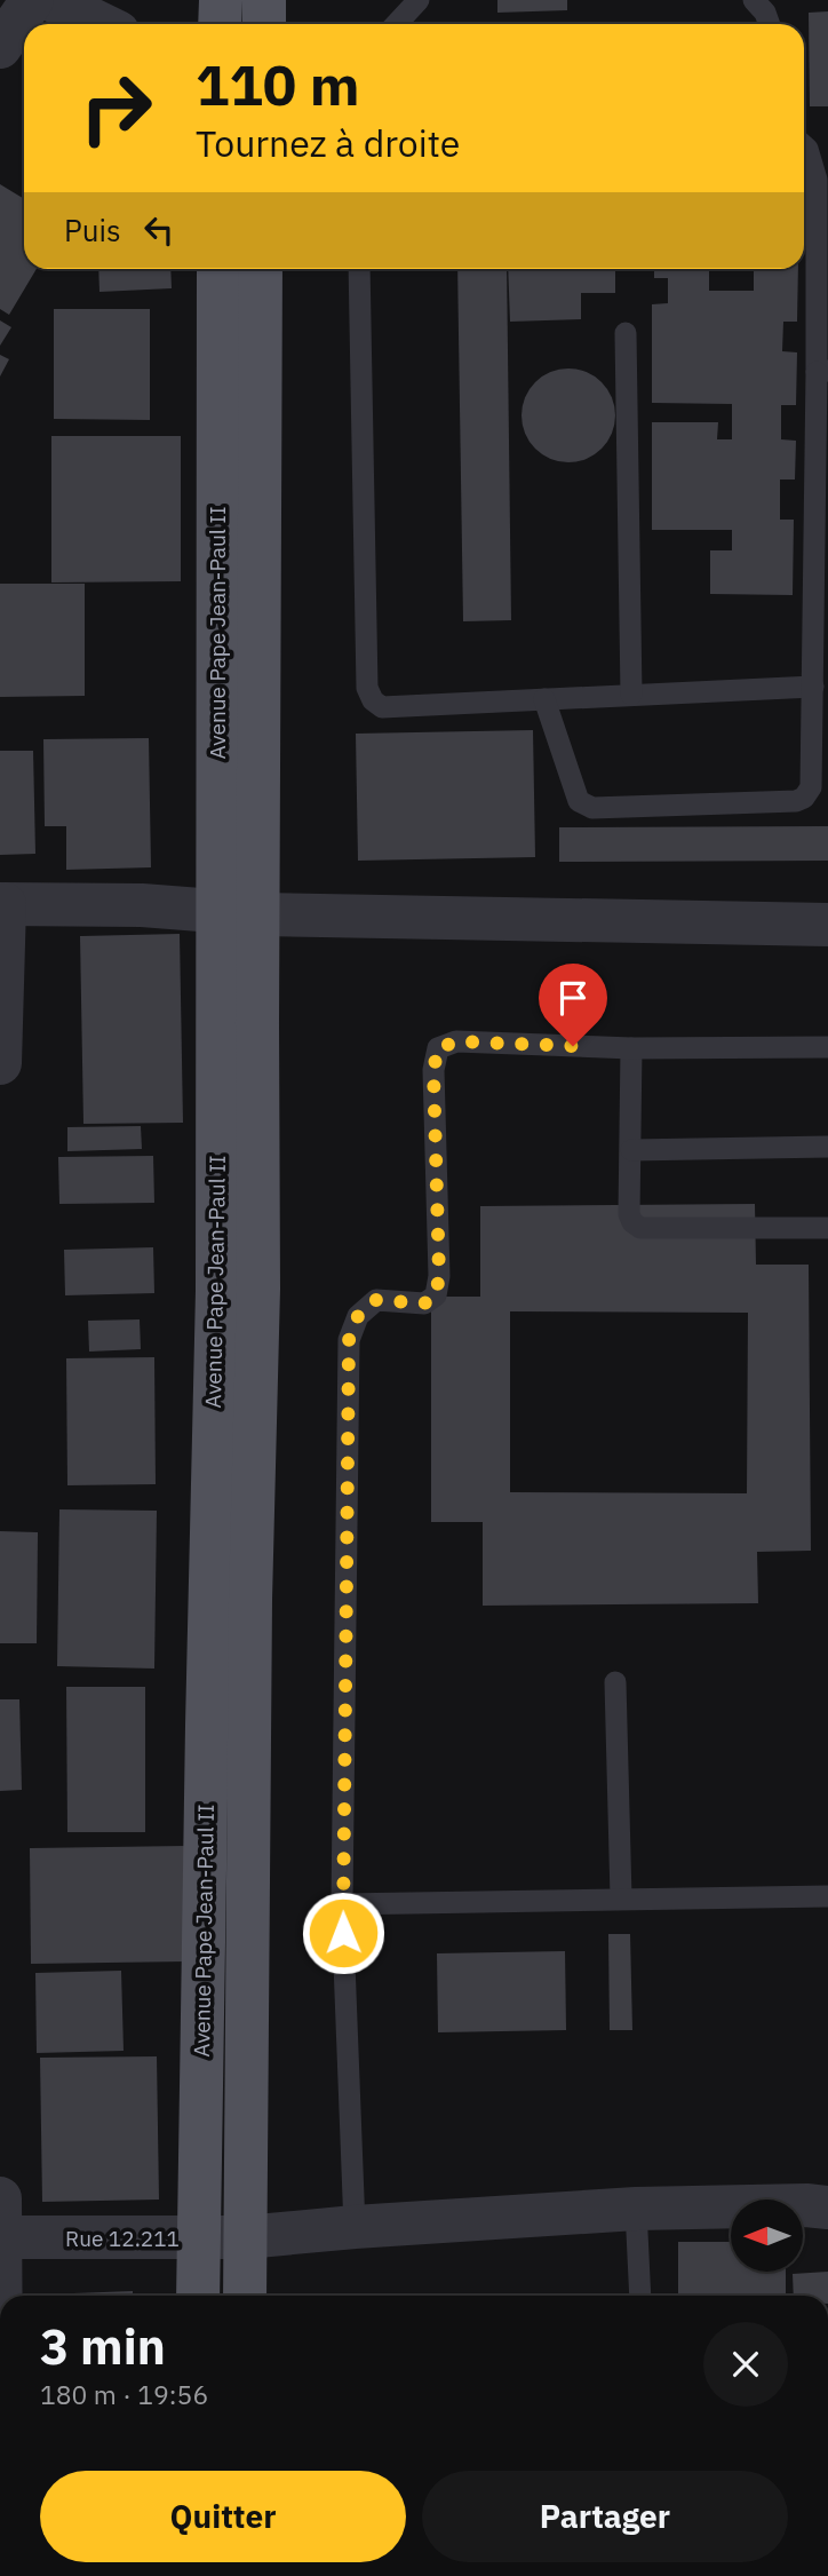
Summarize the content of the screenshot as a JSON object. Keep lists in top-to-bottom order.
{
  "streets": {
    "main road": ["Avenue Pape Jean-Paul II"],
    "street": ["Rue 12.211"]
  },
  "crossings": [
    ["Avenue Pape Jean-Paul II", "Rue 12.211"]
  ],
  "north": "left",
  "page": {
    "turn": ["110 m", "Tournez à droite"],
    "then": "Puis",
    "heading": ["3 min", "180 m · 19:56"],
    "buttons": ["Quitter", "Partager"]
  }
}
